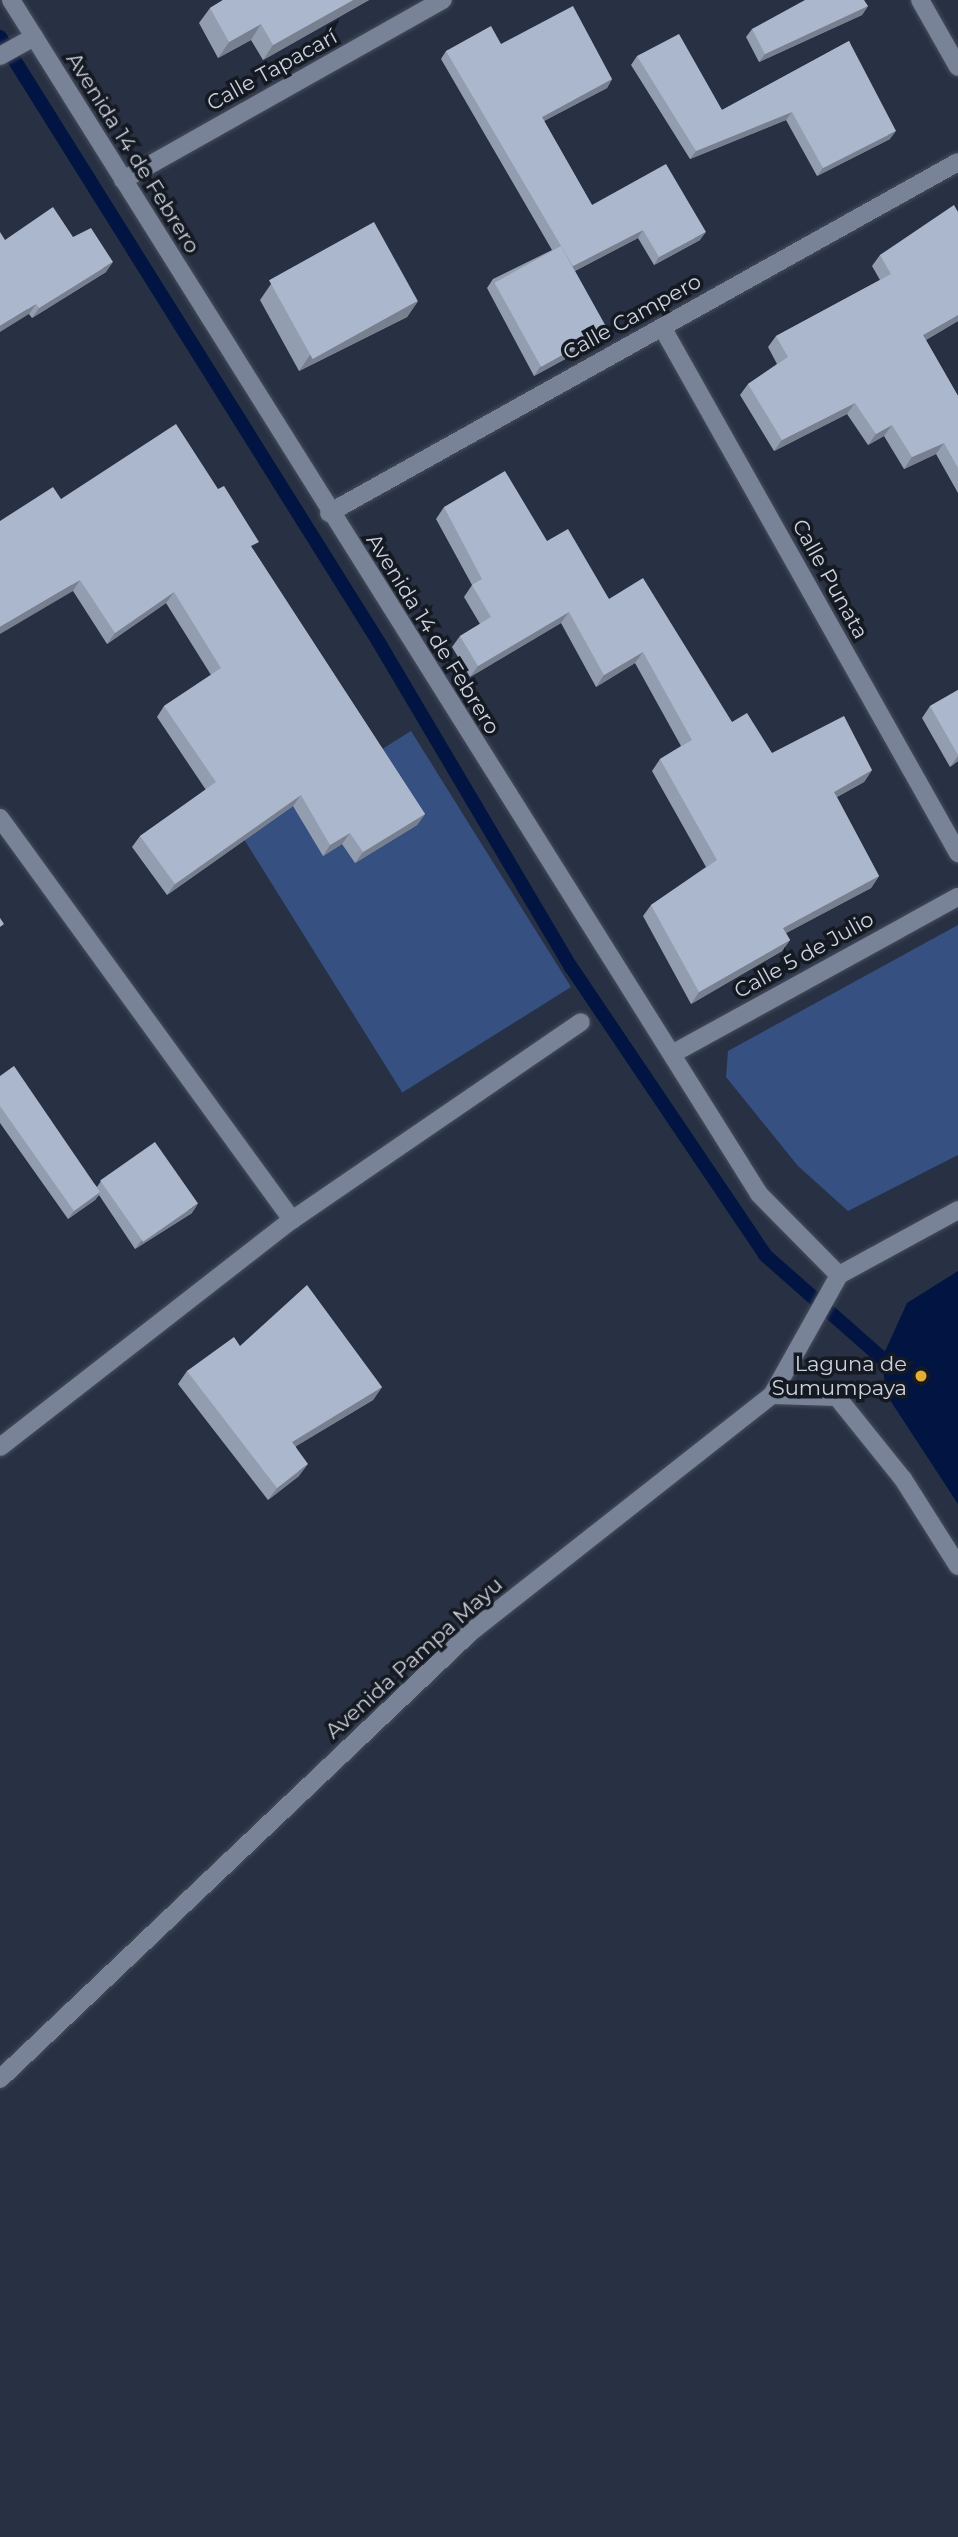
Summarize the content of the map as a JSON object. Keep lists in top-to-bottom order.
{
  "streets": {
    "street": [
      "Calle Tapacarí",
      "Avenida 14 de Febrero",
      "Calle Campero",
      "Calle Punata",
      "Calle 5 de Julio",
      "Avenida Pampa Mayu"
    ]
  },
  "crossings": [
    ["Calle Tapacarí", "Avenida 14 de Febrero"],
    ["Avenida 14 de Febrero", "Calle Campero"],
    ["Avenida 14 de Febrero", "Calle 5 de Julio"],
    ["Avenida 14 de Febrero", "Avenida Pampa Mayu"],
    ["Calle Campero", "Calle Punata"]
  ],
  "places": ["Laguna de Sumumpaya"]
}
